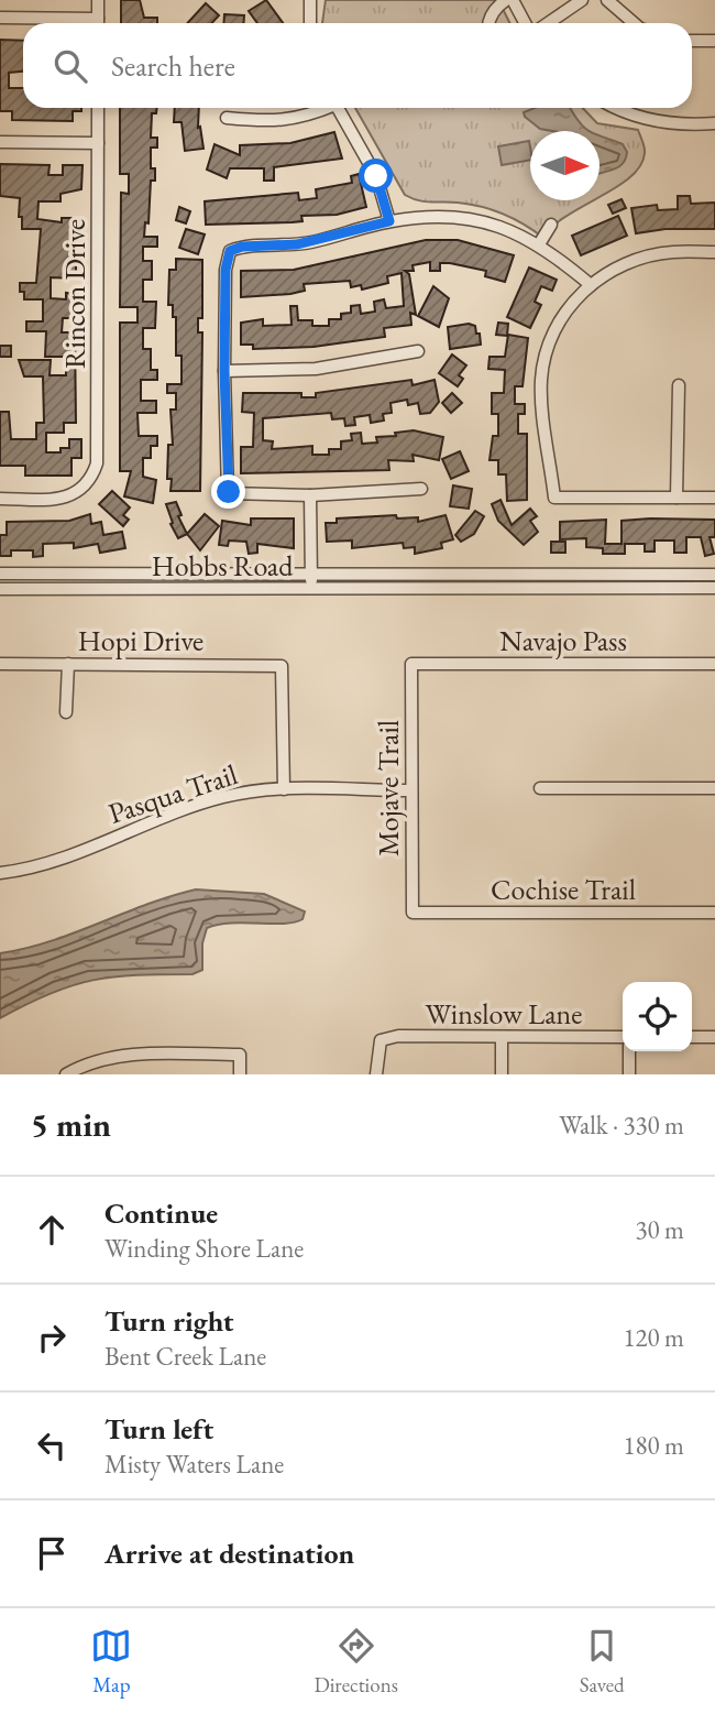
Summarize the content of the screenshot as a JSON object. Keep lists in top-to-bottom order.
{
  "streets": {
    "street": [
      "Rincon Drive",
      "Hobbs Road",
      "Hopi Drive",
      "Navajo Pass",
      "Mojave Trail",
      "Pasqua Trail",
      "Cochise Trail",
      "Winslow Lane"
    ]
  },
  "crossings": [
    ["Hopi Drive", "Pasqua Trail"],
    ["Navajo Pass", "Mojave Trail"],
    ["Mojave Trail", "Pasqua Trail"],
    ["Mojave Trail", "Cochise Trail"]
  ],
  "north": "right",
  "page": {
    "search": "Search here",
    "heading": ["5 min", "Walk · 330 m"],
    "list": [
      ["Continue", "Winding Shore Lane", "30 m"],
      ["Turn right", "Bent Creek Lane", "120 m"],
      ["Turn left", "Misty Waters Lane", "180 m"],
      "Arrive at destination"
    ],
    "nav": ["Map", "Directions", "Saved"]
  }
}
